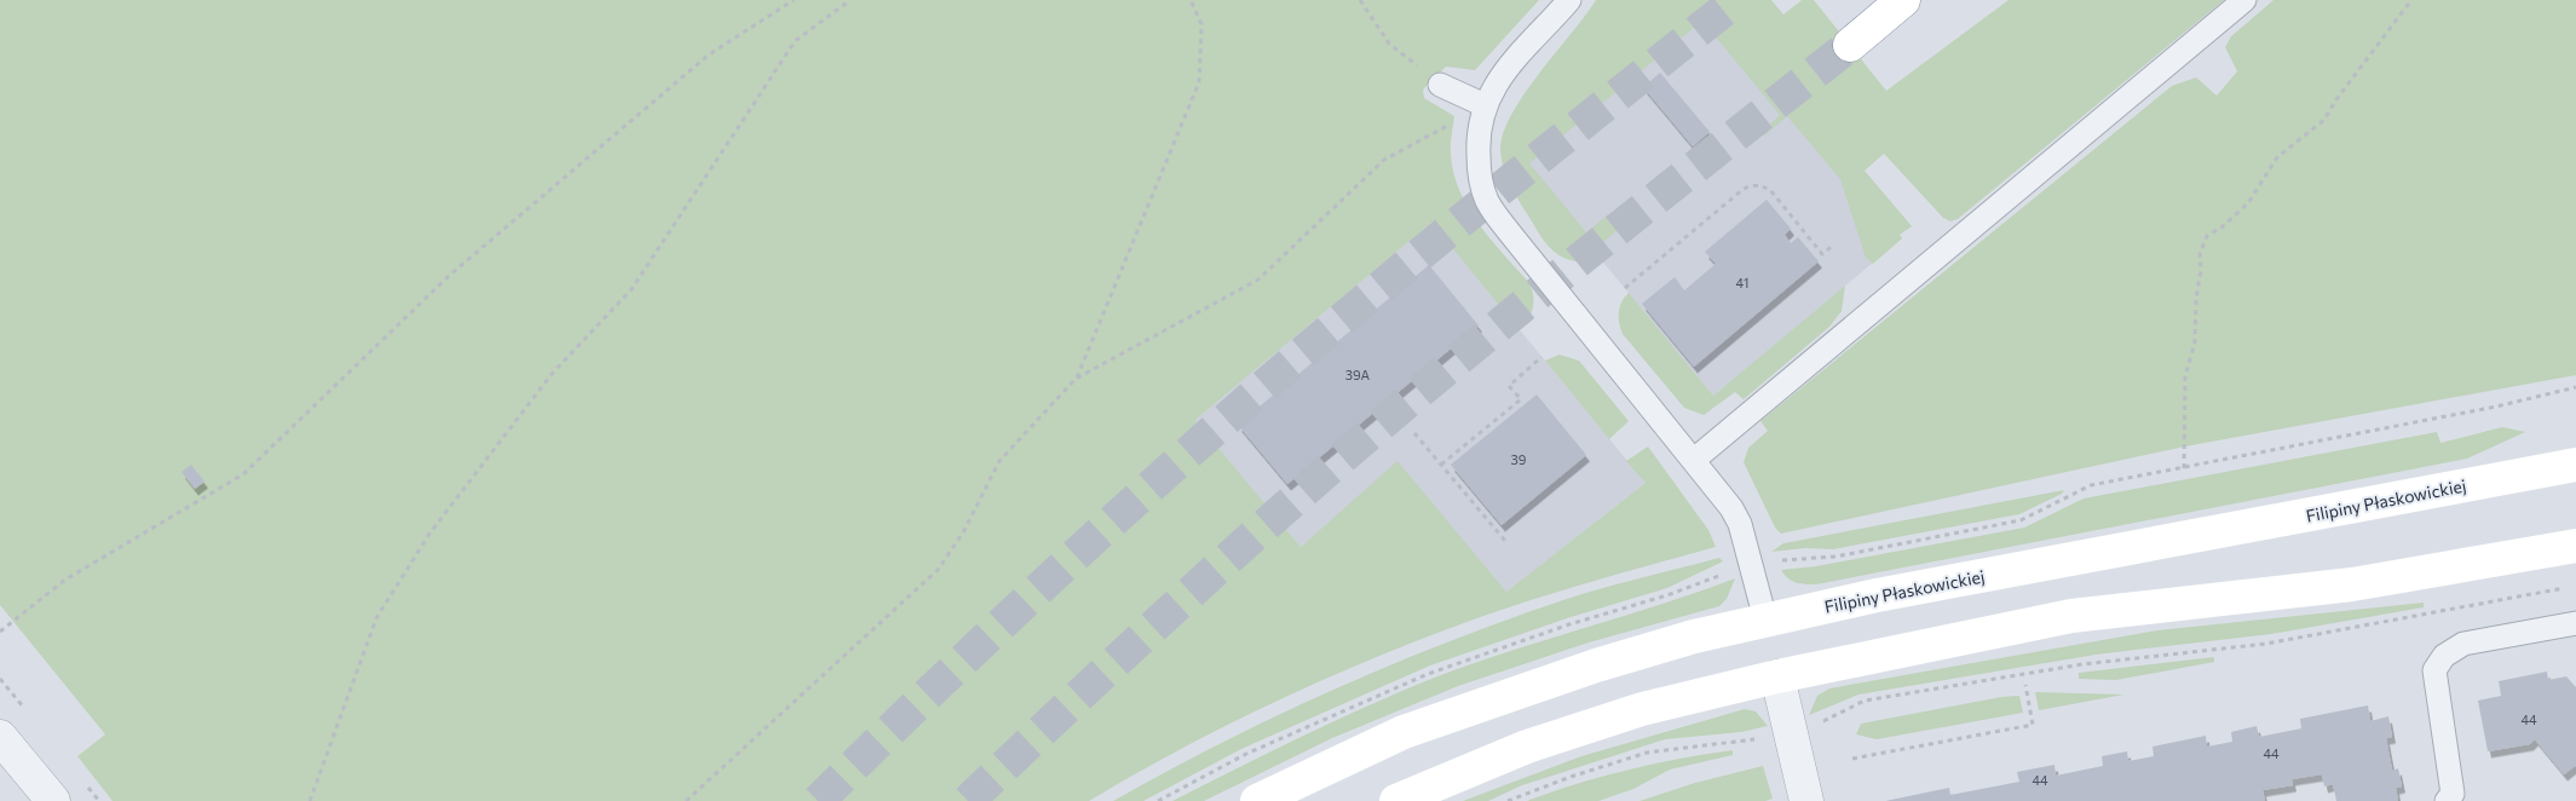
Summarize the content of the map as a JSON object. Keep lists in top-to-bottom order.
{
  "streets": {
    "main road": ["Filipiny Płaskowickiej"]
  },
  "house_numbers": [
    "41",
    "39A",
    "39",
    "44",
    "44",
    "44"
  ]
}
